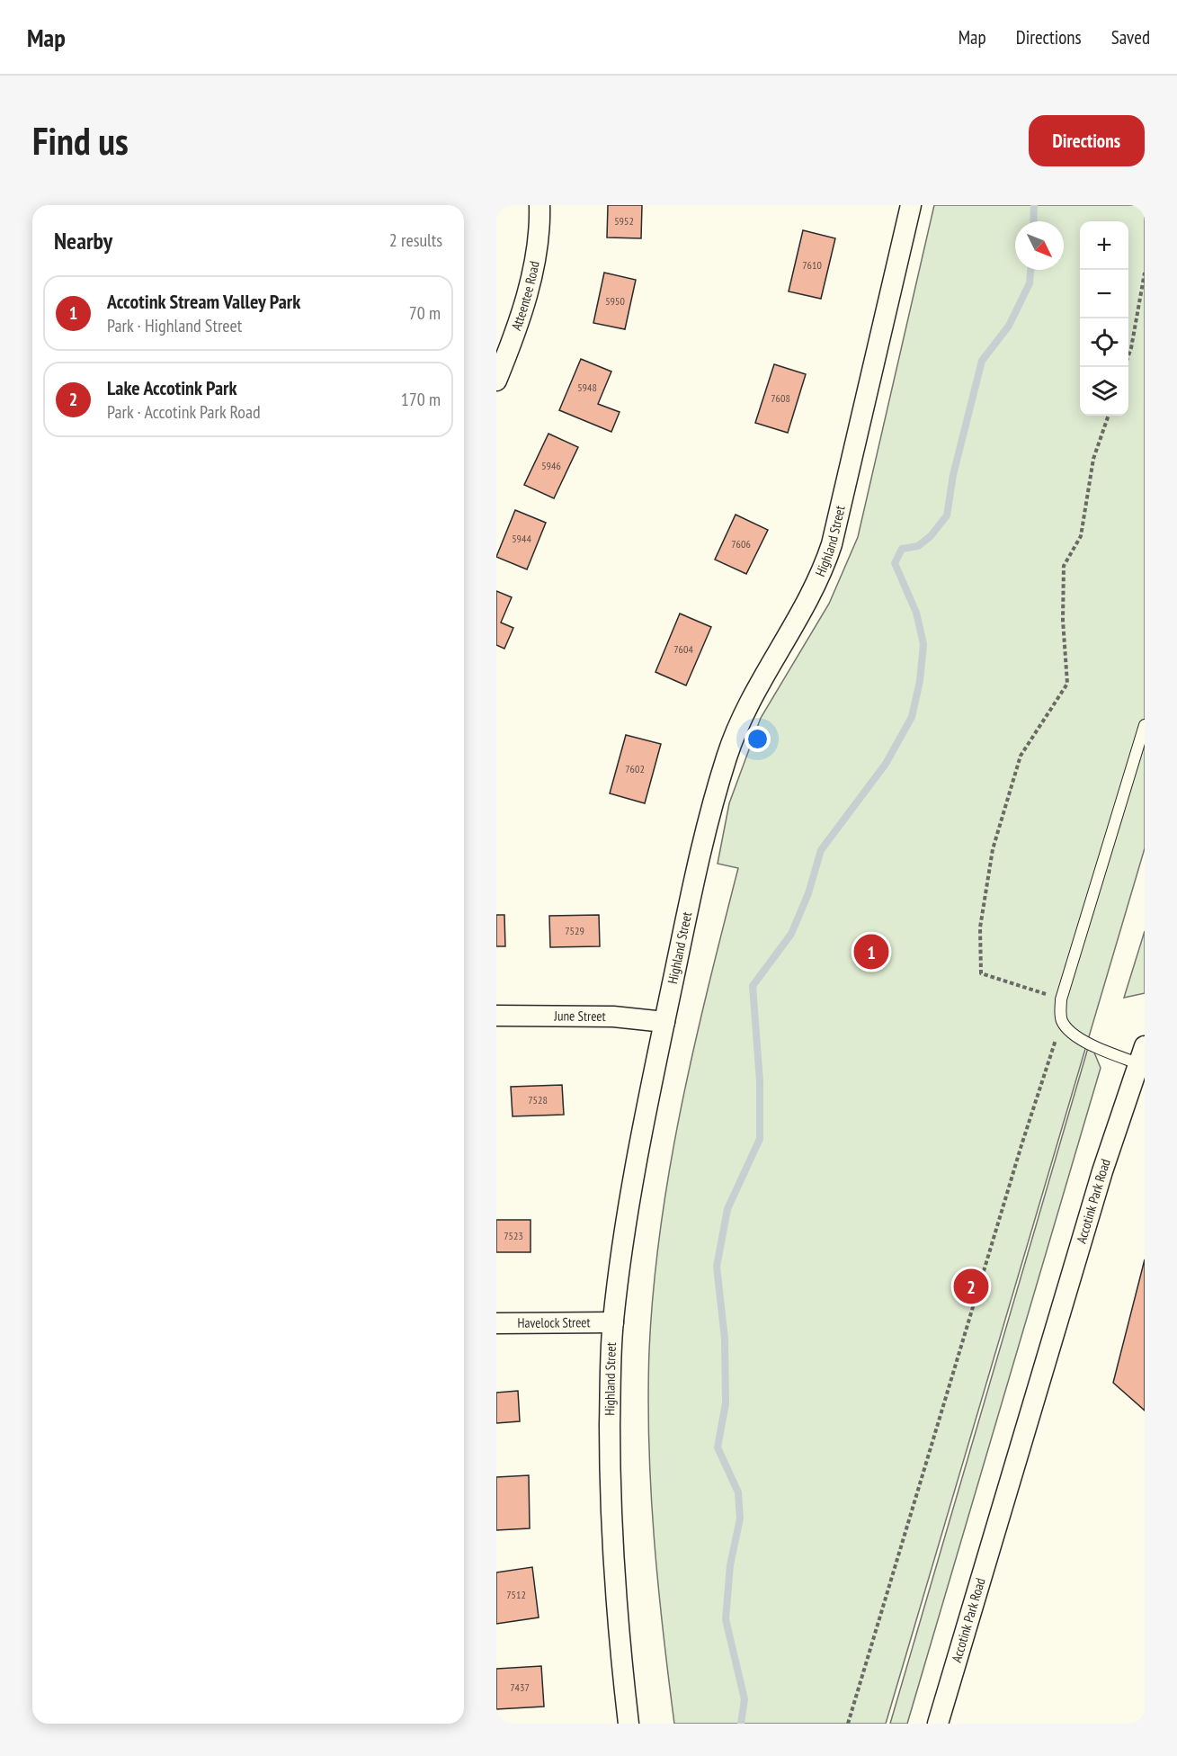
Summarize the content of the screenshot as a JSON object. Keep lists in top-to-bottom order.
{
  "streets": {
    "street": [
      "Atteentee Road",
      "Highland Street",
      "June Street",
      "Accotink Park Road",
      "Havelock Street"
    ]
  },
  "crossings": [
    ["Highland Street", "June Street"],
    ["Highland Street", "Havelock Street"]
  ],
  "house_numbers": [
    "5952",
    "7610",
    "5950",
    "5948",
    "7608",
    "5946",
    "5944",
    "7606",
    "7604",
    "7602",
    "7529",
    "7528",
    "7523",
    "7512",
    "7437"
  ],
  "north": "bottom right",
  "page": {
    "header": "Map",
    "nav": ["Map", "Directions", "Saved"],
    "buttons": "Directions",
    "title": "Find us",
    "heading": ["Nearby", "2 results"],
    "map_buttons": ["+", "−"],
    "list": [
      {
        "mark": "1",
        "name": "Accotink Stream Valley Park",
        "note": "Park · Highland Street",
        "value": "70 m"
      },
      {
        "mark": "2",
        "name": "Lake Accotink Park",
        "note": "Park · Accotink Park Road",
        "value": "170 m"
      }
    ],
    "pins": ["1", "2"]
  }
}
